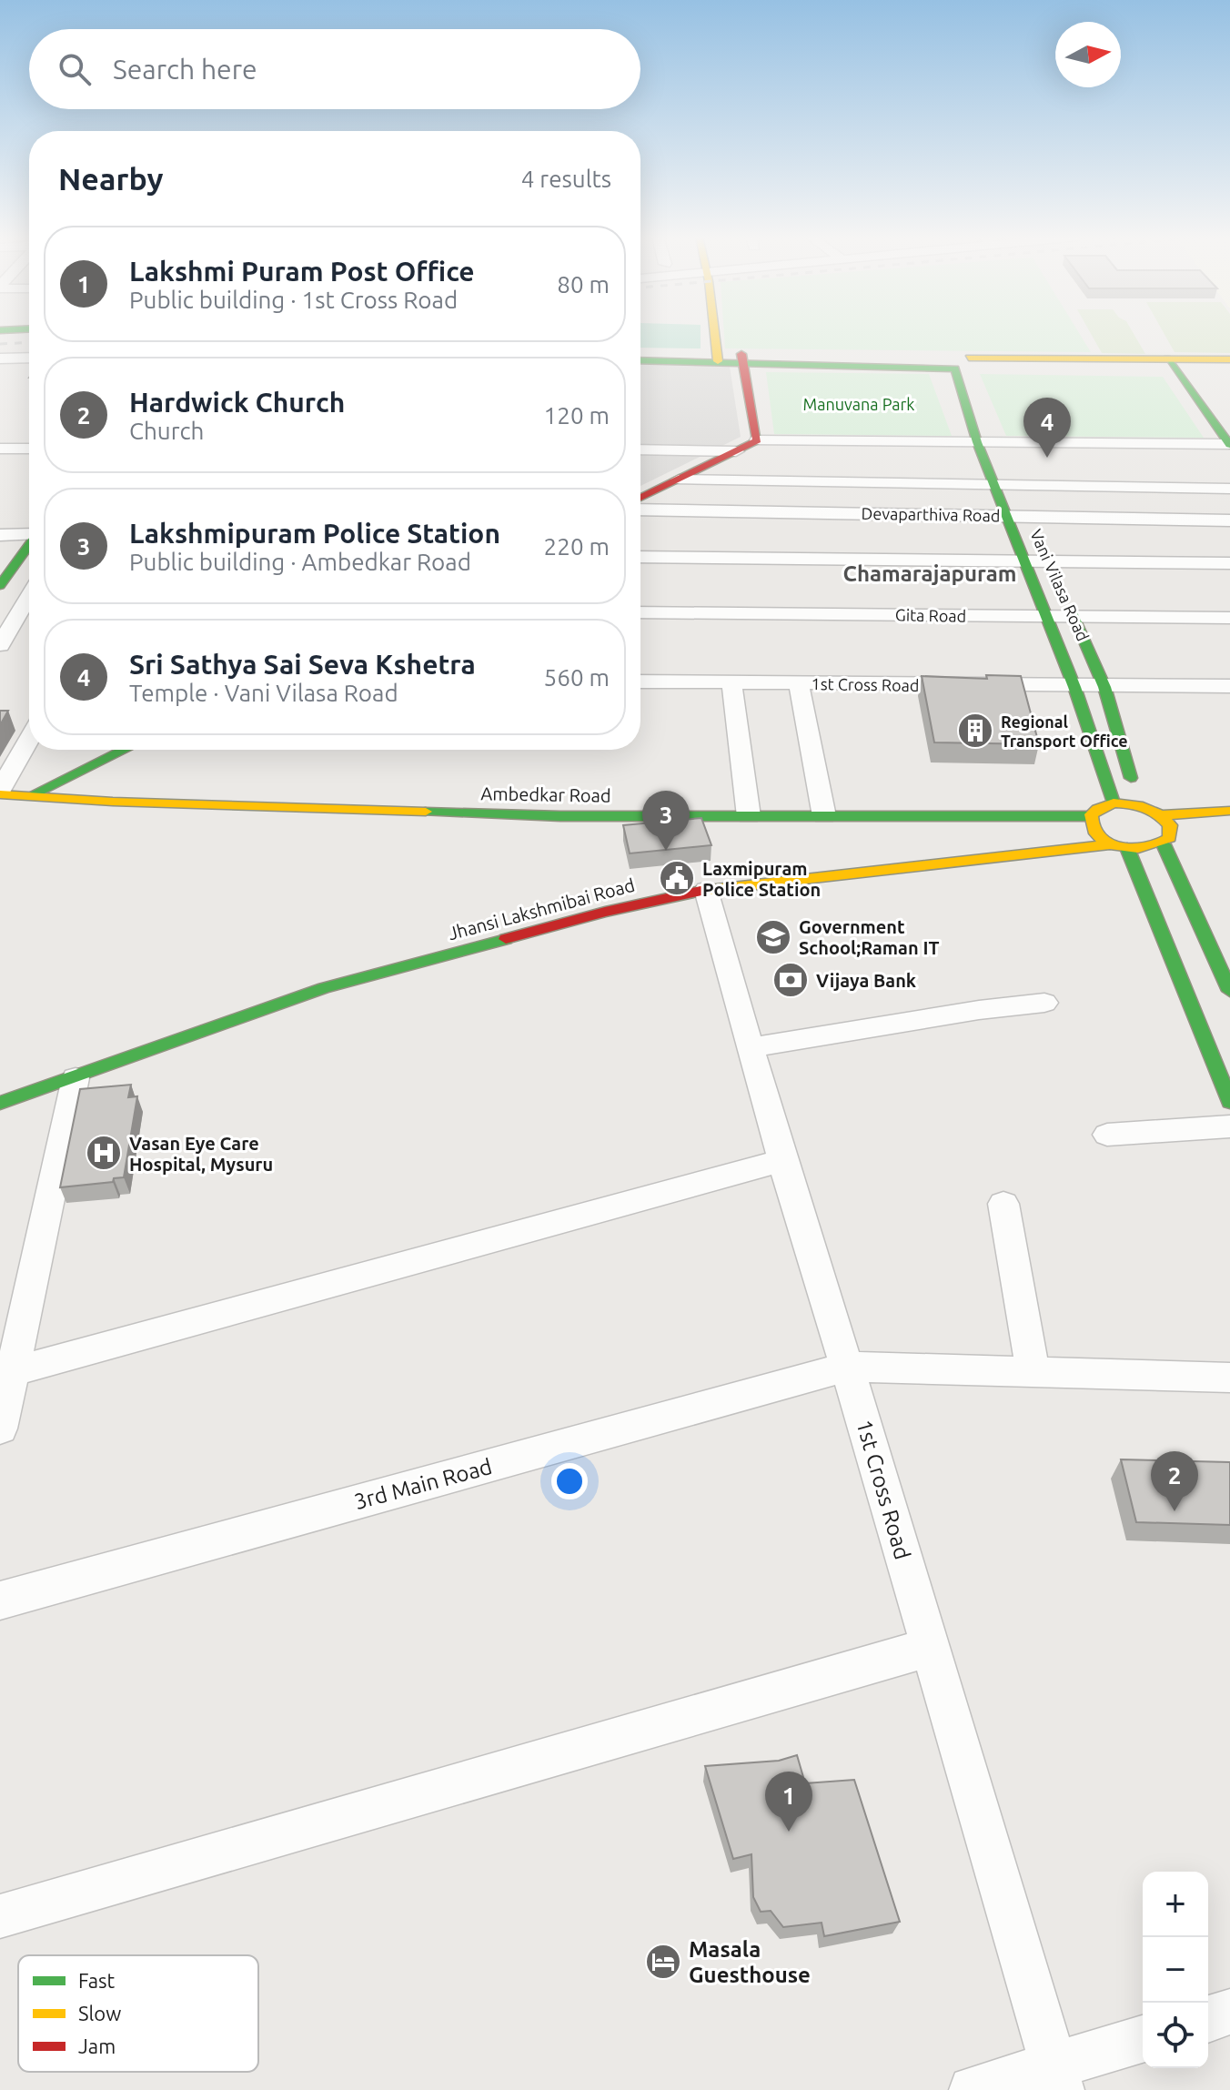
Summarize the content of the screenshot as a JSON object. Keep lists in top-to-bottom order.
{
  "streets": {
    "main road": ["Vani Vilasa Road", "Ambedkar Road", "Jhansi Lakshmibai Road"],
    "street": [
      "Devaparthiva Road",
      "Gita Road",
      "1st Cross Road",
      "3rd Main Road"
    ]
  },
  "crossings": [
    ["Devaparthiva Road", "Vani Vilasa Road"],
    ["Vani Vilasa Road", "Gita Road"],
    ["Vani Vilasa Road", "1st Cross Road"],
    ["1st Cross Road", "Jhansi Lakshmibai Road"],
    ["1st Cross Road", "3rd Main Road"]
  ],
  "districts": ["Chamarajapuram"],
  "parks": ["Manuvana Park"],
  "places": {
    "building": ["Regional Transport Office"],
    "public building": ["Laxmipuram Police Station"],
    "school or university": ["Government School;Raman IT"],
    "bank": ["Vijaya Bank"],
    "hospital": ["Vasan Eye Care Hospital, Mysuru"],
    "hotel": ["Masala Guesthouse"]
  },
  "legend": ["Fast", "Slow", "Jam"],
  "north": "right",
  "page": {
    "search": "Search here",
    "heading": ["Nearby", "4 results"],
    "list": [
      {
        "mark": "1",
        "name": "Lakshmi Puram Post Office",
        "note": "Public building · 1st Cross Road",
        "value": "80 m"
      },
      {
        "mark": "2",
        "name": "Hardwick Church",
        "note": "Church",
        "value": "120 m"
      },
      {
        "mark": "3",
        "name": "Lakshmipuram Police Station",
        "note": "Public building · Ambedkar Road",
        "value": "220 m"
      },
      {
        "mark": "4",
        "name": "Sri Sathya Sai Seva Kshetra",
        "note": "Temple · Vani Vilasa Road",
        "value": "560 m"
      }
    ],
    "pins": [
      "4",
      "3",
      "2",
      "1"
    ],
    "map_buttons": ["+", "−"]
  }
}
